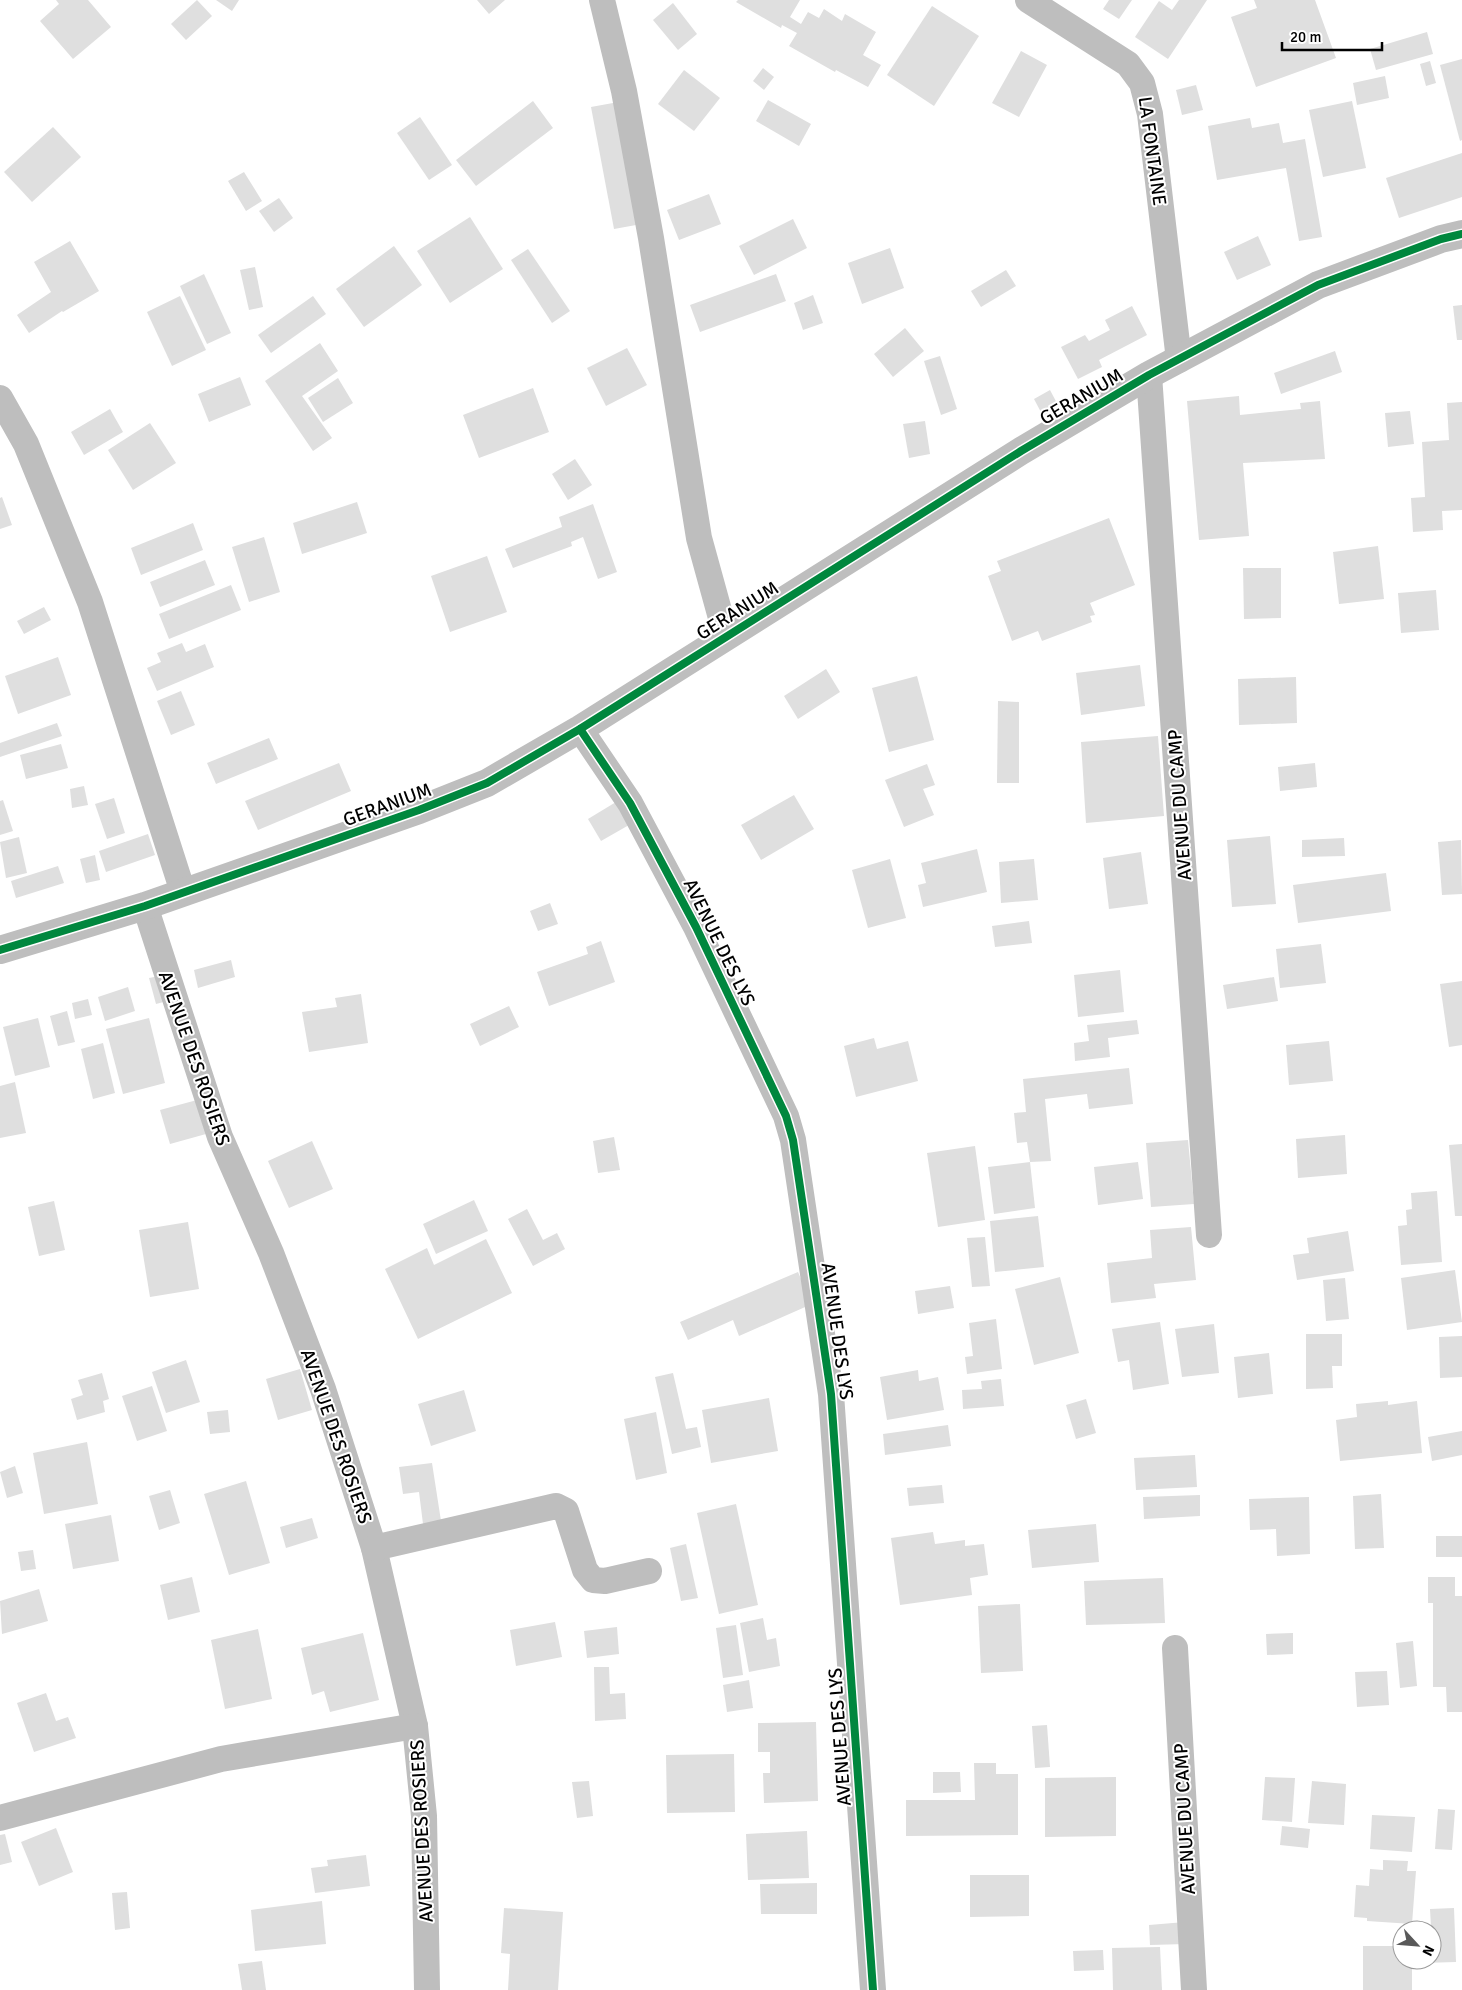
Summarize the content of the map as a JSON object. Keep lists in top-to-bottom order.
{
  "streets": {
    "street": [
      "LA FONTAINE",
      "GERANIUM",
      "AVENUE DU CAMP",
      "AVENUE DES LYS",
      "AVENUE DES ROSIERS"
    ]
  },
  "crossings": [
    ["LA FONTAINE", "GERANIUM"],
    ["GERANIUM", "AVENUE DU CAMP"],
    ["GERANIUM", "AVENUE DES LYS"],
    ["GERANIUM", "AVENUE DES ROSIERS"]
  ],
  "scale_bar": "20 m",
  "north": "bottom right"
}
